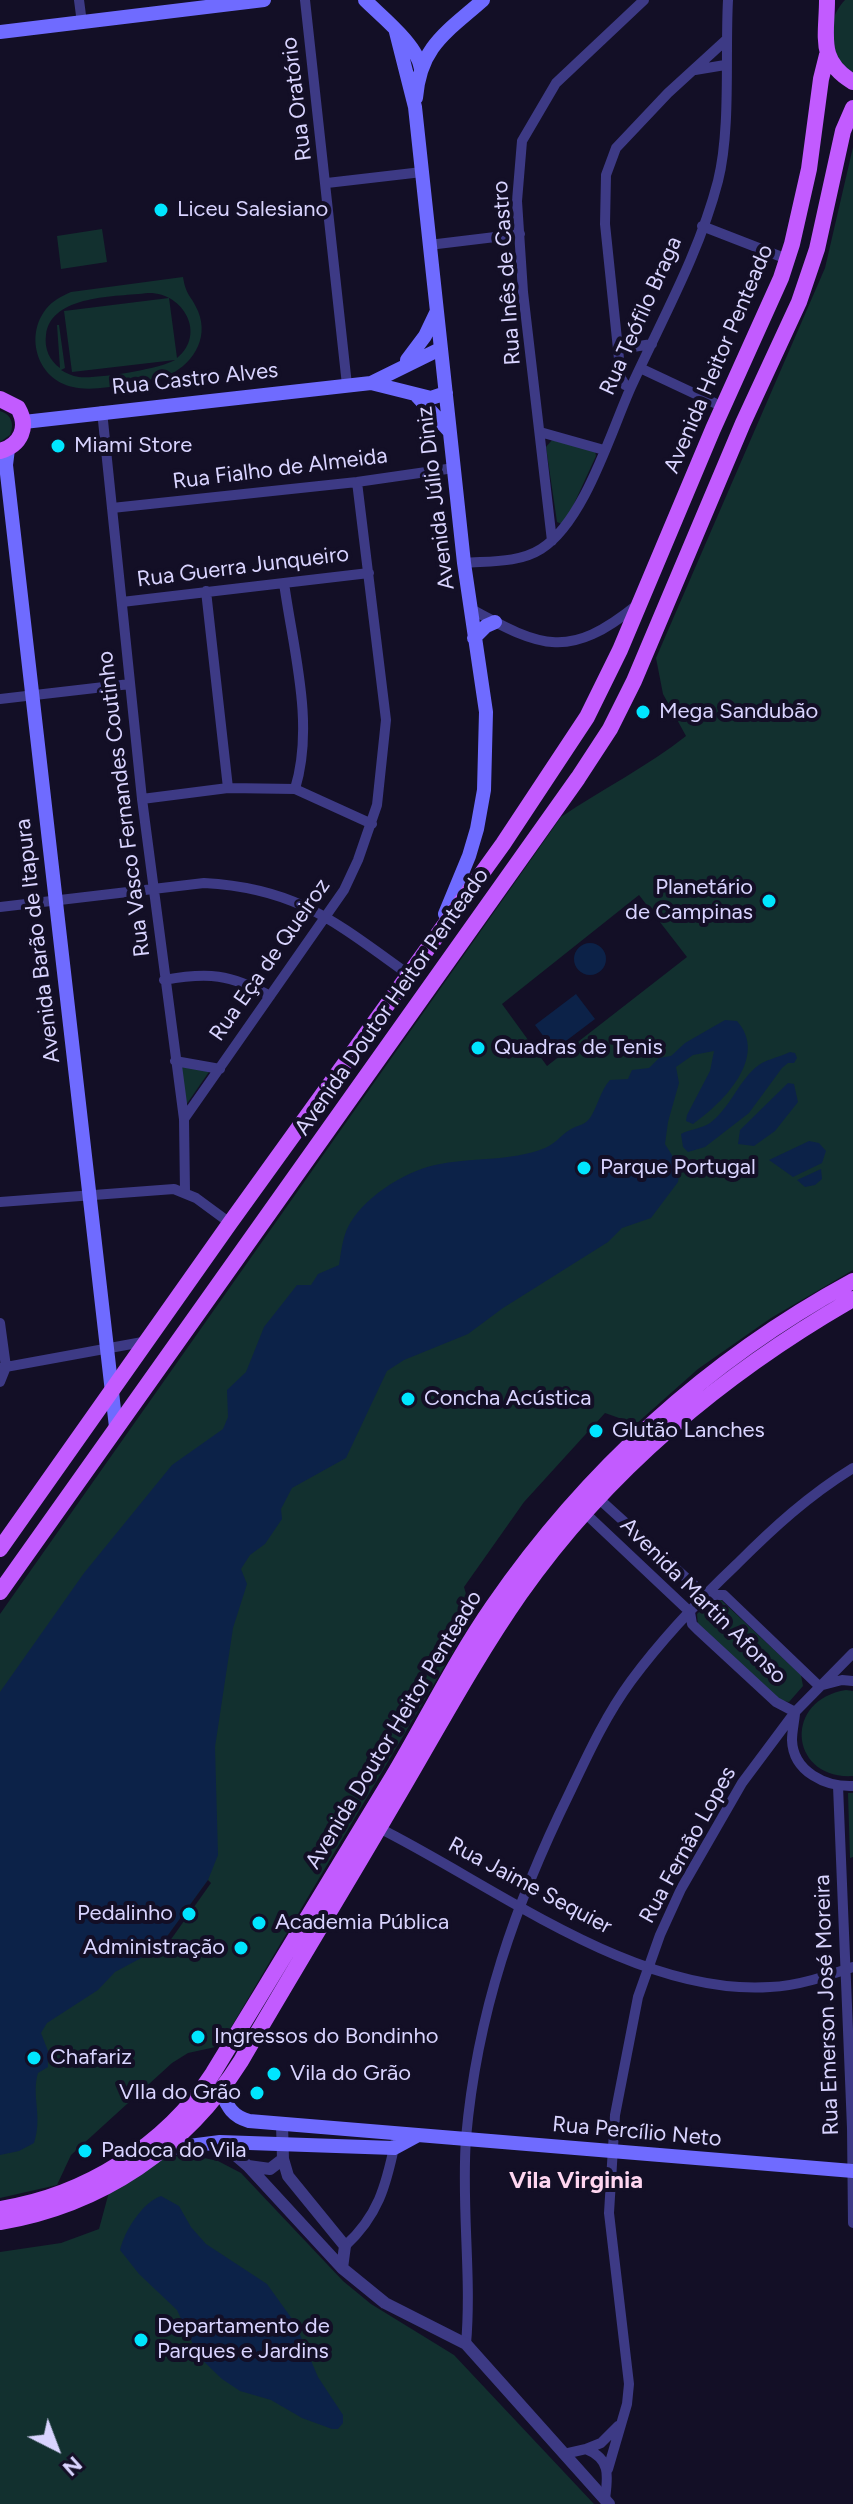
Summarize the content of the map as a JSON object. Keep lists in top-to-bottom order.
{
  "streets": {
    "main road": [
      "Avenida Heitor Penteado",
      "Rua Castro Alves",
      "Avenida Júlio Diniz",
      "Avenida Barão de Itapura",
      "Avenida Doutor Heitor Penteado",
      "Rua Percílio Neto"
    ],
    "street": [
      "Rua Oratório",
      "Rua Inês de Castro",
      "Rua Teófilo Braga",
      "Rua Fialho de Almeida",
      "Rua Guerra Junqueiro",
      "Rua Vasco Fernandes Coutinho",
      "Rua Eça de Queiroz",
      "Avenida Martin Afonso",
      "Rua Fernão Lopes",
      "Rua Jaime Sequier",
      "Rua Emerson José Moreira"
    ]
  },
  "crossings": [
    ["Rua Oratório", "Rua Castro Alves"],
    ["Rua Inês de Castro", "Rua Teófilo Braga"],
    ["Rua Teófilo Braga", "Avenida Júlio Diniz"],
    ["Avenida Heitor Penteado", "Avenida Doutor Heitor Penteado"],
    ["Rua Castro Alves", "Avenida Júlio Diniz"],
    ["Rua Castro Alves", "Rua Vasco Fernandes Coutinho"],
    ["Rua Castro Alves", "Avenida Barão de Itapura"],
    ["Rua Fialho de Almeida", "Avenida Júlio Diniz"],
    ["Rua Fialho de Almeida", "Rua Vasco Fernandes Coutinho"],
    ["Rua Fialho de Almeida", "Rua Eça de Queiroz"],
    ["Avenida Júlio Diniz", "Avenida Doutor Heitor Penteado"],
    ["Rua Guerra Junqueiro", "Rua Vasco Fernandes Coutinho"],
    ["Rua Guerra Junqueiro", "Rua Eça de Queiroz"],
    ["Rua Vasco Fernandes Coutinho", "Rua Eça de Queiroz"],
    ["Avenida Barão de Itapura", "Avenida Doutor Heitor Penteado"],
    ["Avenida Doutor Heitor Penteado", "Avenida Martin Afonso"],
    ["Avenida Doutor Heitor Penteado", "Rua Jaime Sequier"],
    ["Avenida Martin Afonso", "Rua Fernão Lopes"],
    ["Rua Fernão Lopes", "Rua Jaime Sequier"],
    ["Rua Fernão Lopes", "Rua Percílio Neto"],
    ["Rua Jaime Sequier", "Rua Emerson José Moreira"],
    ["Rua Emerson José Moreira", "Rua Percílio Neto"]
  ],
  "districts": ["Vila Virginia"],
  "places": [
    "Liceu Salesiano",
    "Miami Store",
    "Mega Sandubão",
    "Planetário de Campinas",
    "Quadras de Tenis",
    "Parque Portugal",
    "Concha Acústica",
    "Glutão Lanches",
    "Pedalinho",
    "Academia Pública",
    "Administração",
    "Ingressos do Bondinho",
    "Chafariz",
    "Vila do Grão",
    "VIla do Grão",
    "Padoca do Vila",
    "Departamento de Parques e Jardins"
  ],
  "north": "bottom right"
}
